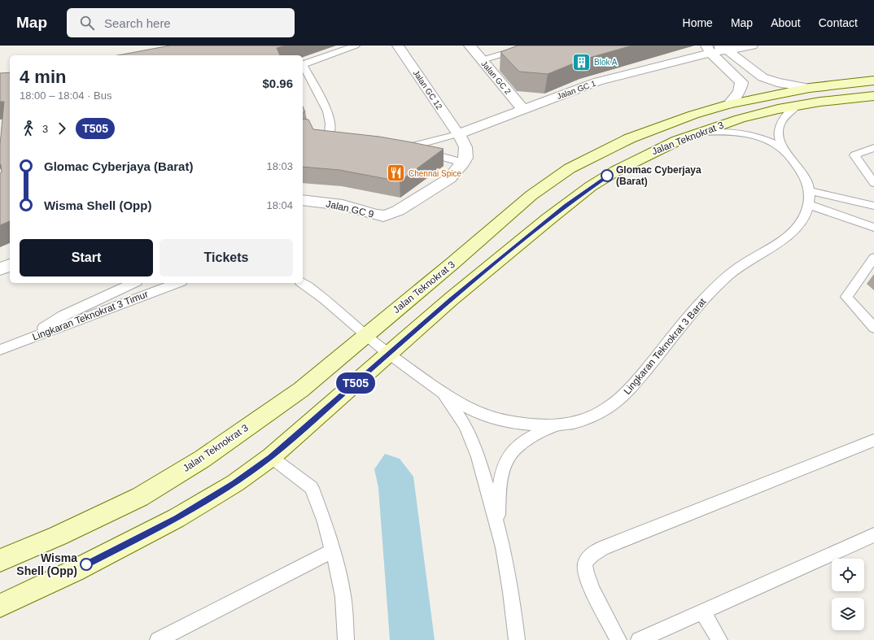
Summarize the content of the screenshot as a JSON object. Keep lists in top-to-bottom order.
{
  "streets": {
    "main road": ["Jalan Teknokrat 3"],
    "street": [
      "Jalan GC 2",
      "Jalan GC 12",
      "Jalan GC 1",
      "Jalan GC 9"
    ],
    "lane": ["Lingkaran Teknokrat 3 Timur", "Lingkaran Teknokrat 3 Barat"]
  },
  "crossings": [
    ["Jalan GC 2", "Jalan GC 1"],
    ["Jalan GC 12", "Jalan GC 1"],
    ["Jalan GC 12", "Jalan GC 9"],
    ["Jalan GC 1", "Jalan GC 9"],
    ["Jalan Teknokrat 3", "Lingkaran Teknokrat 3 Barat"]
  ],
  "places": {
    "building": ["Blok A"],
    "restaurant": ["Chennai Spice"],
    "other": ["Glomac Cyberjaya (Barat)", "Wisma Shell (Opp)"]
  },
  "lines": ["bus line T505"],
  "page": {
    "header": "Map",
    "search": "Search here",
    "nav": [
      "Home",
      "Map",
      "About",
      "Contact"
    ],
    "on_map": "T505",
    "heading": ["4 min", "18:00 – 18:04 · Bus", "$0.96"],
    "legs": ["3", "T505"],
    "list": [
      {
        "name": "Glomac Cyberjaya (Barat)",
        "value": "18:03"
      },
      {
        "name": "Wisma Shell (Opp)",
        "value": "18:04"
      }
    ],
    "buttons": ["Start", "Tickets"]
  }
}
